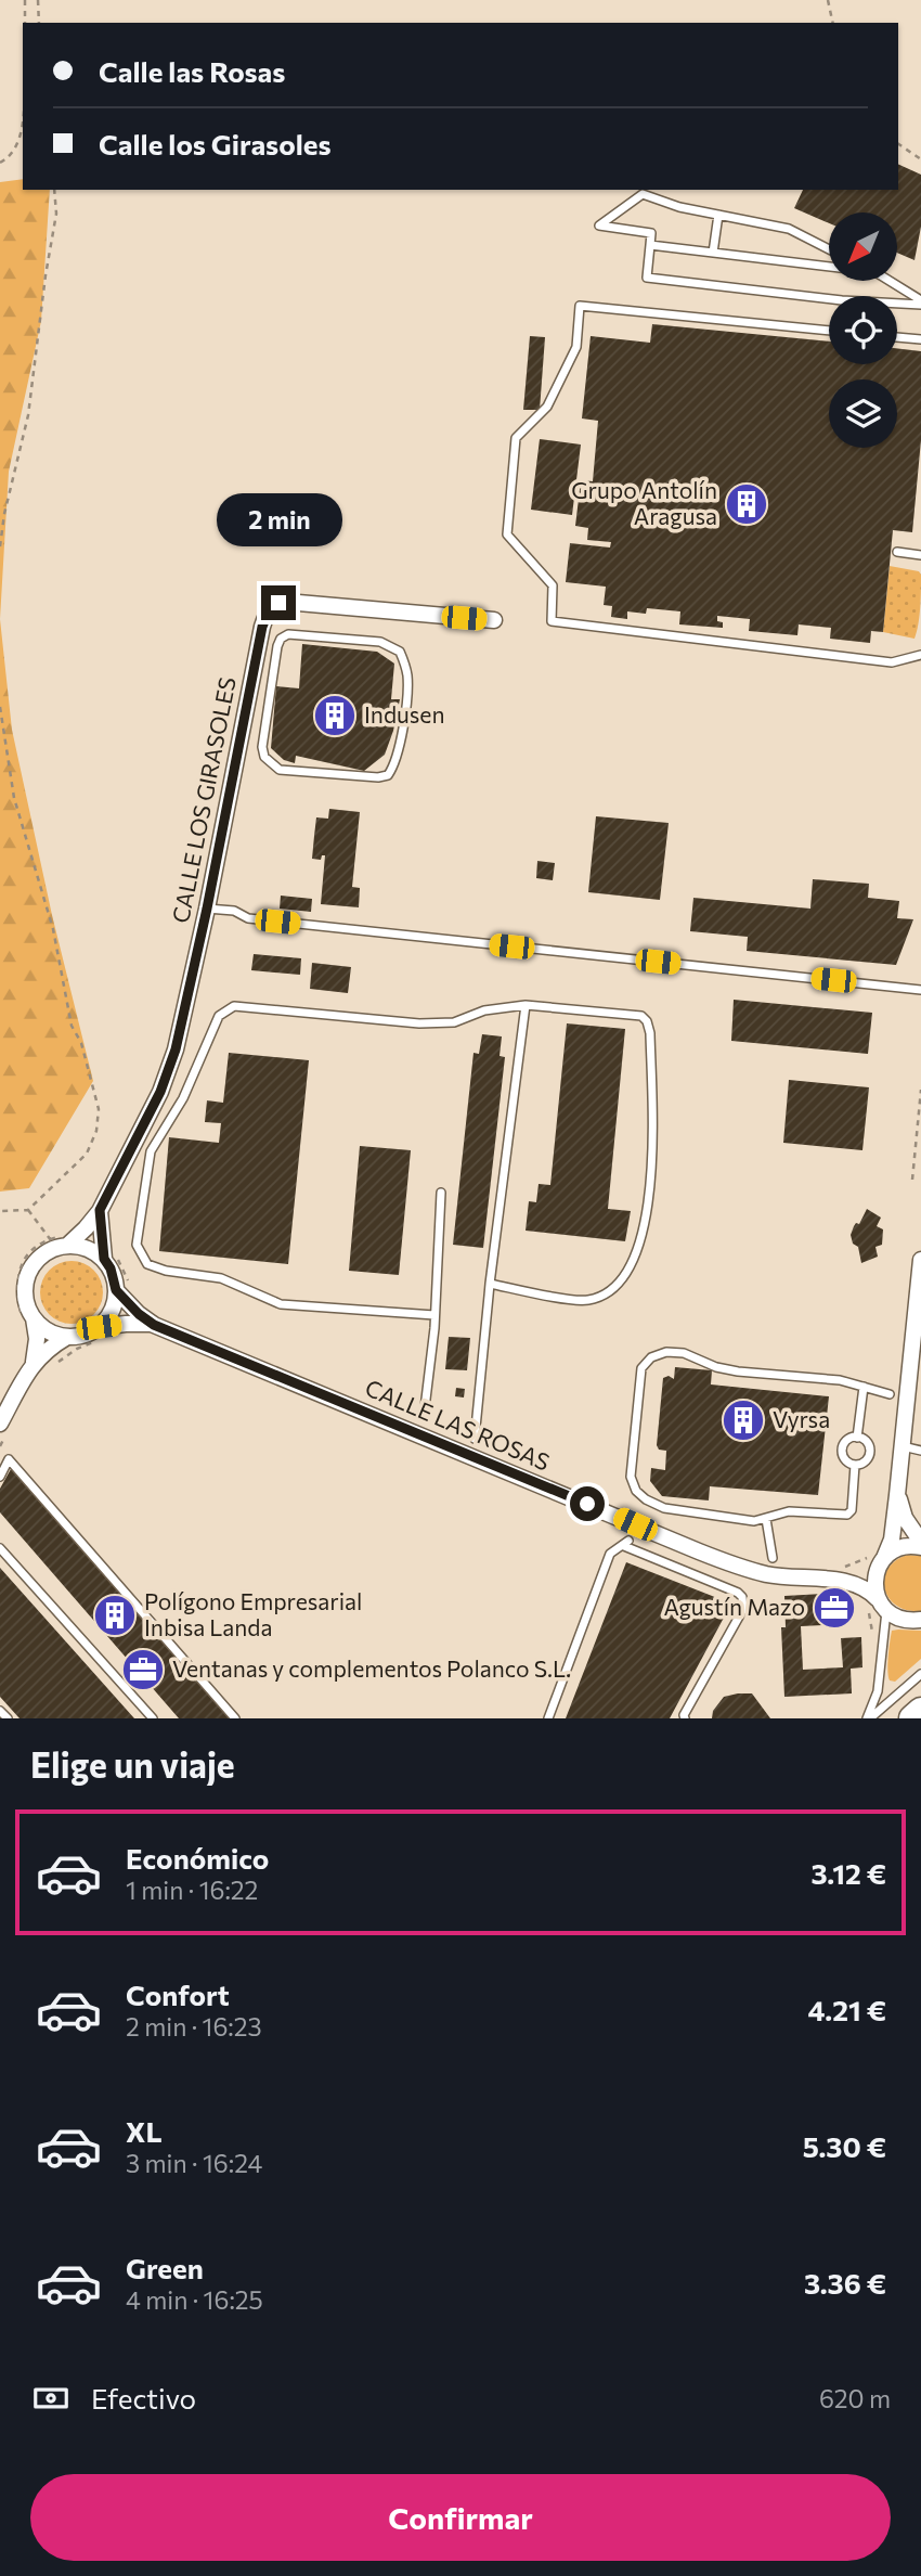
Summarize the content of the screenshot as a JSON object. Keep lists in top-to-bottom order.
{
  "streets": {
    "street": ["CALLE LOS GIRASOLES", "CALLE LAS ROSAS"]
  },
  "crossings": [
    ["CALLE LOS GIRASOLES", "CALLE LAS ROSAS"]
  ],
  "places": {
    "building": [
      "Grupo Antolín Aragusa",
      "Indusen",
      "Vyrsa",
      "Polígono Empresarial Inbisa Landa"
    ],
    "office": ["Agustín Mazo", "Ventanas y complementos Polanco S.L."]
  },
  "north": "bottom left",
  "page": {
    "banner": ["Calle las Rosas", "Calle los Girasoles"],
    "bubble": "2 min",
    "heading": "Elige un viaje",
    "list": [
      {
        "name": "Económico",
        "note": "1 min · 16:22",
        "value": "3.12 €"
      },
      {
        "name": "Confort",
        "note": "2 min · 16:23",
        "value": "4.21 €"
      },
      {
        "name": "XL",
        "note": "3 min · 16:24",
        "value": "5.30 €"
      },
      {
        "name": "Green",
        "note": "4 min · 16:25",
        "value": "3.36 €"
      }
    ],
    "pay": ["Efectivo", "620 m"],
    "buttons": "Confirmar"
  }
}
